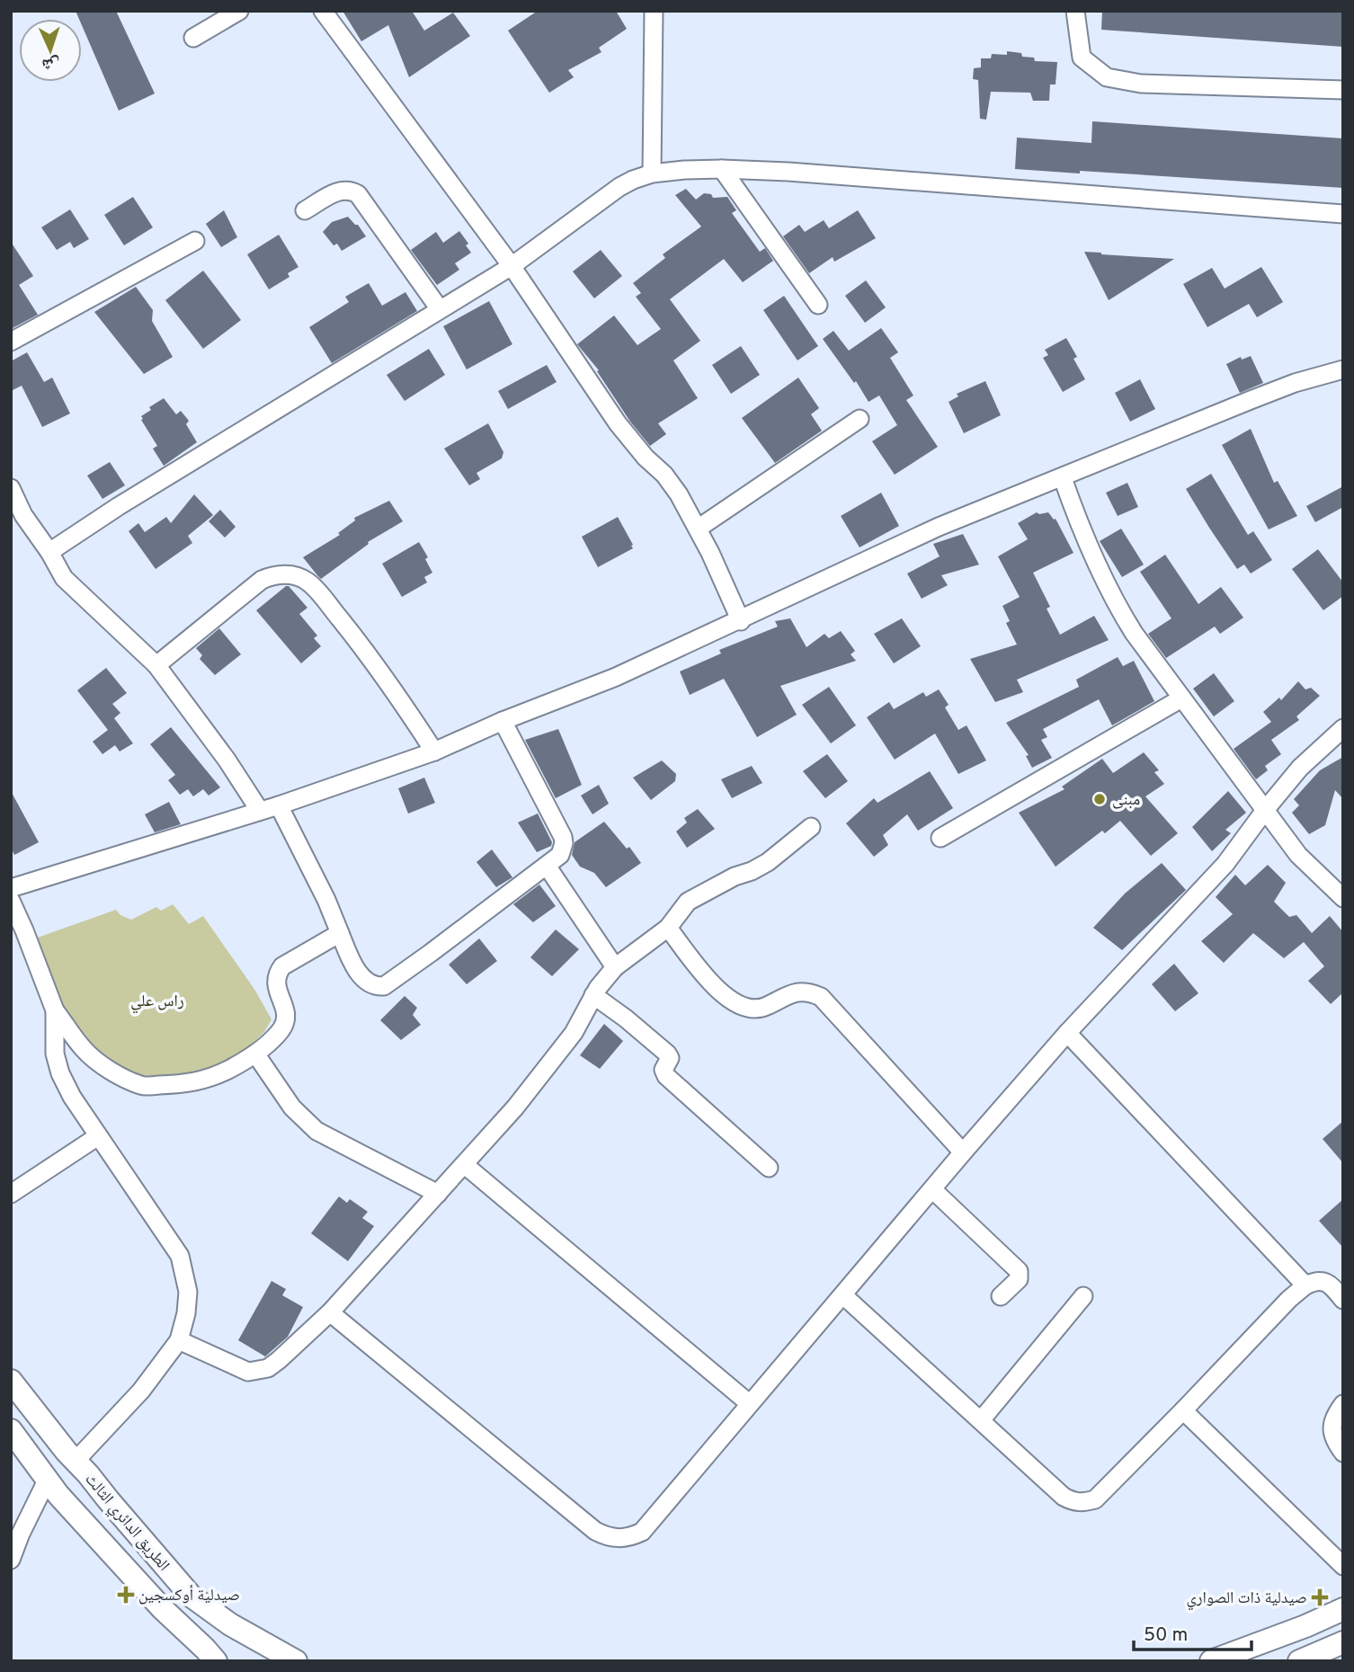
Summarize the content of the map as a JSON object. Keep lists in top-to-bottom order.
{
  "streets": {
    "main road": ["الطريق الدائري الثالث"]
  },
  "parks": ["راس علي"],
  "places": {
    "other": ["مبنى"],
    "health": ["صيدلية أوكسجين", "صيدلية ذات الصواري"]
  },
  "scale_bar": "50 m",
  "north": "bottom"
}
